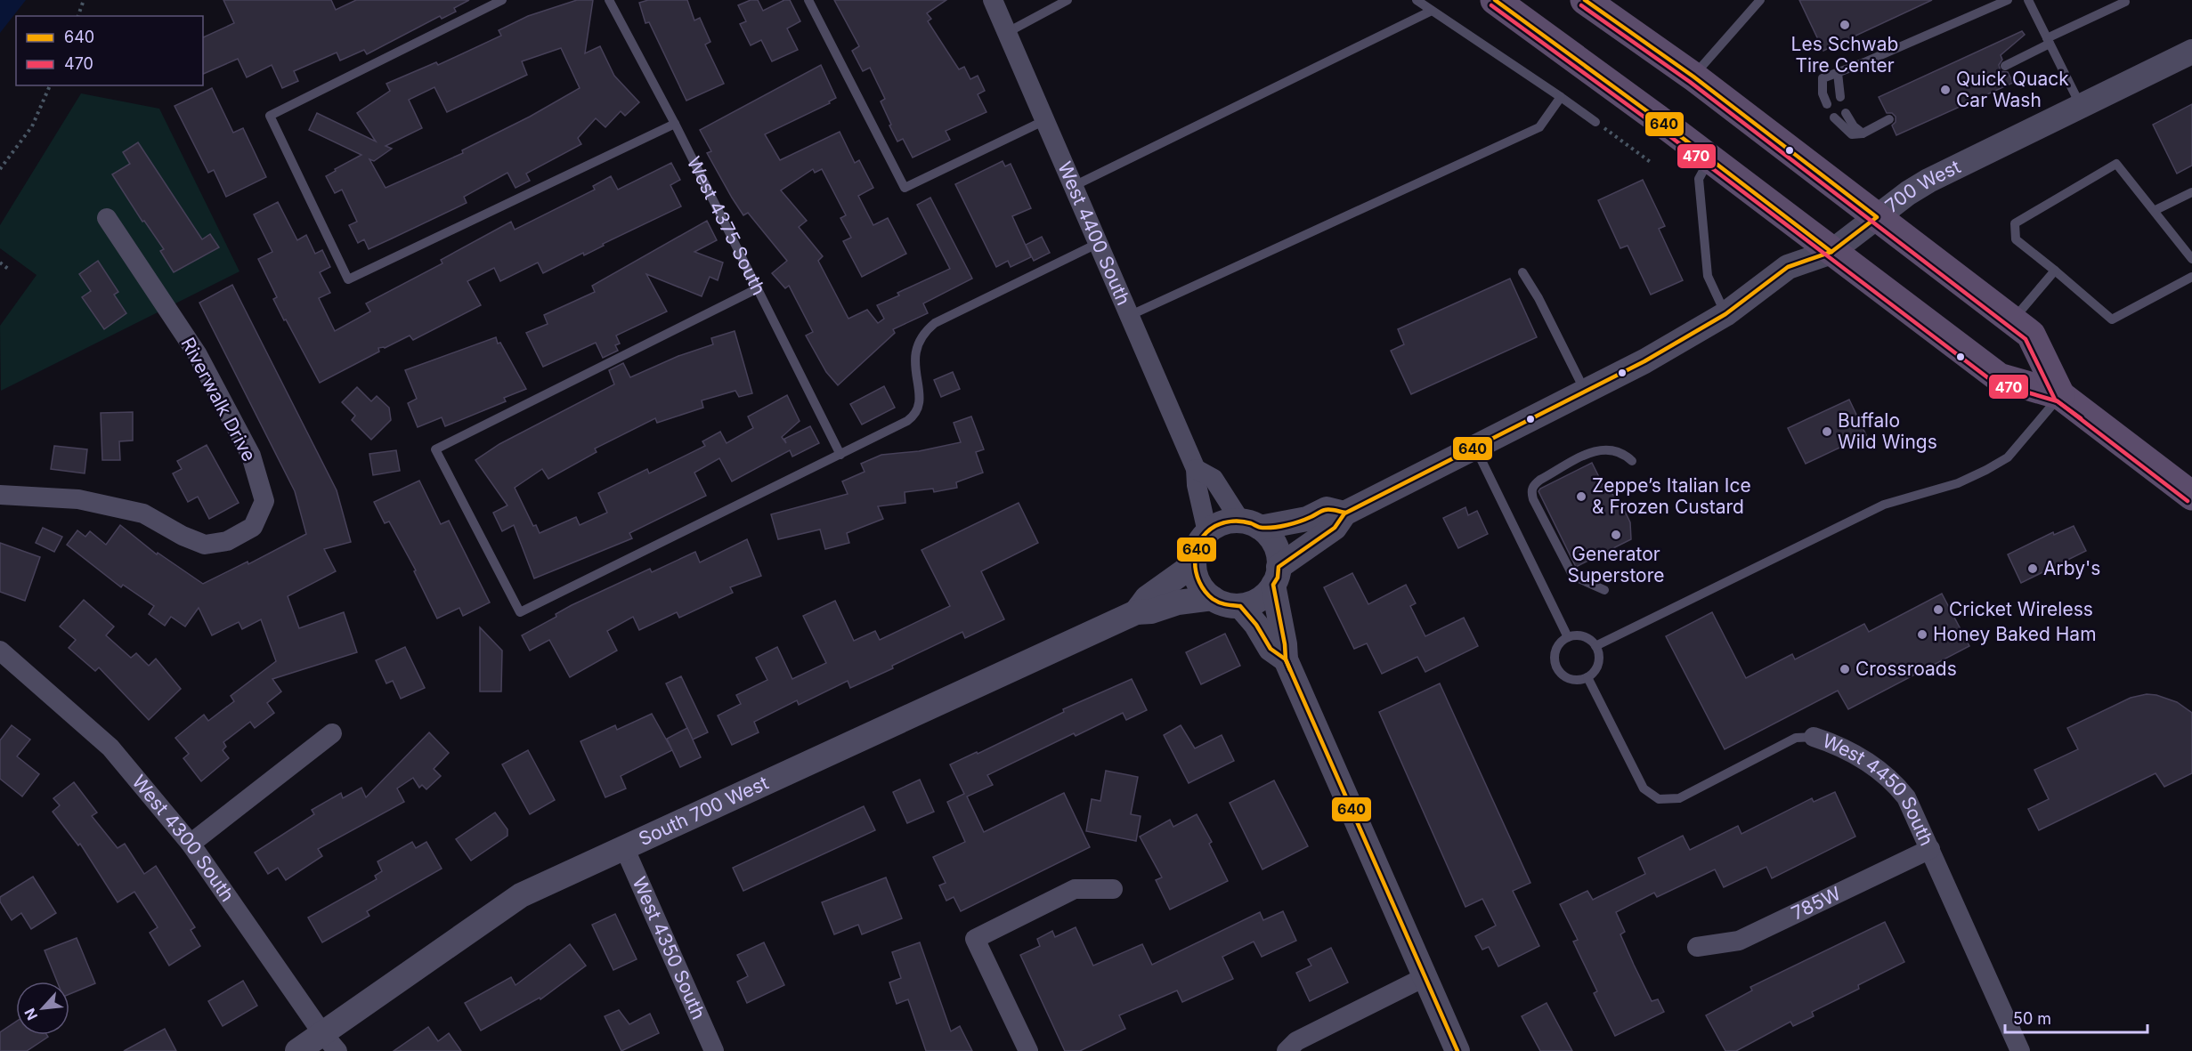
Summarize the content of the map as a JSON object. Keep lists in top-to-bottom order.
{
  "streets": {
    "street": [
      "700 West",
      "West 4400 South",
      "Riverwalk Drive",
      "West 4450 South",
      "South 700 West",
      "West 4300 South",
      "785W",
      "West 4350 South"
    ],
    "lane": ["West 4375 South"]
  },
  "crossings": [
    ["West 4400 South", "South 700 West"],
    ["West 4450 South", "785W"],
    ["South 700 West", "West 4300 South"],
    ["South 700 West", "West 4350 South"]
  ],
  "places": [
    "Les Schwab Tire Center",
    "Quick Quack Car Wash",
    "Buffalo Wild Wings",
    "Zeppe’s Italian Ice & Frozen Custard",
    "Generator Superstore",
    "Arby's",
    "Cricket Wireless",
    "Honey Baked Ham",
    "Crossroads"
  ],
  "lines": ["transit line 640", "transit line 470"],
  "legend": ["640", "470"],
  "scale_bar": "50 m",
  "north": "bottom left"
}
